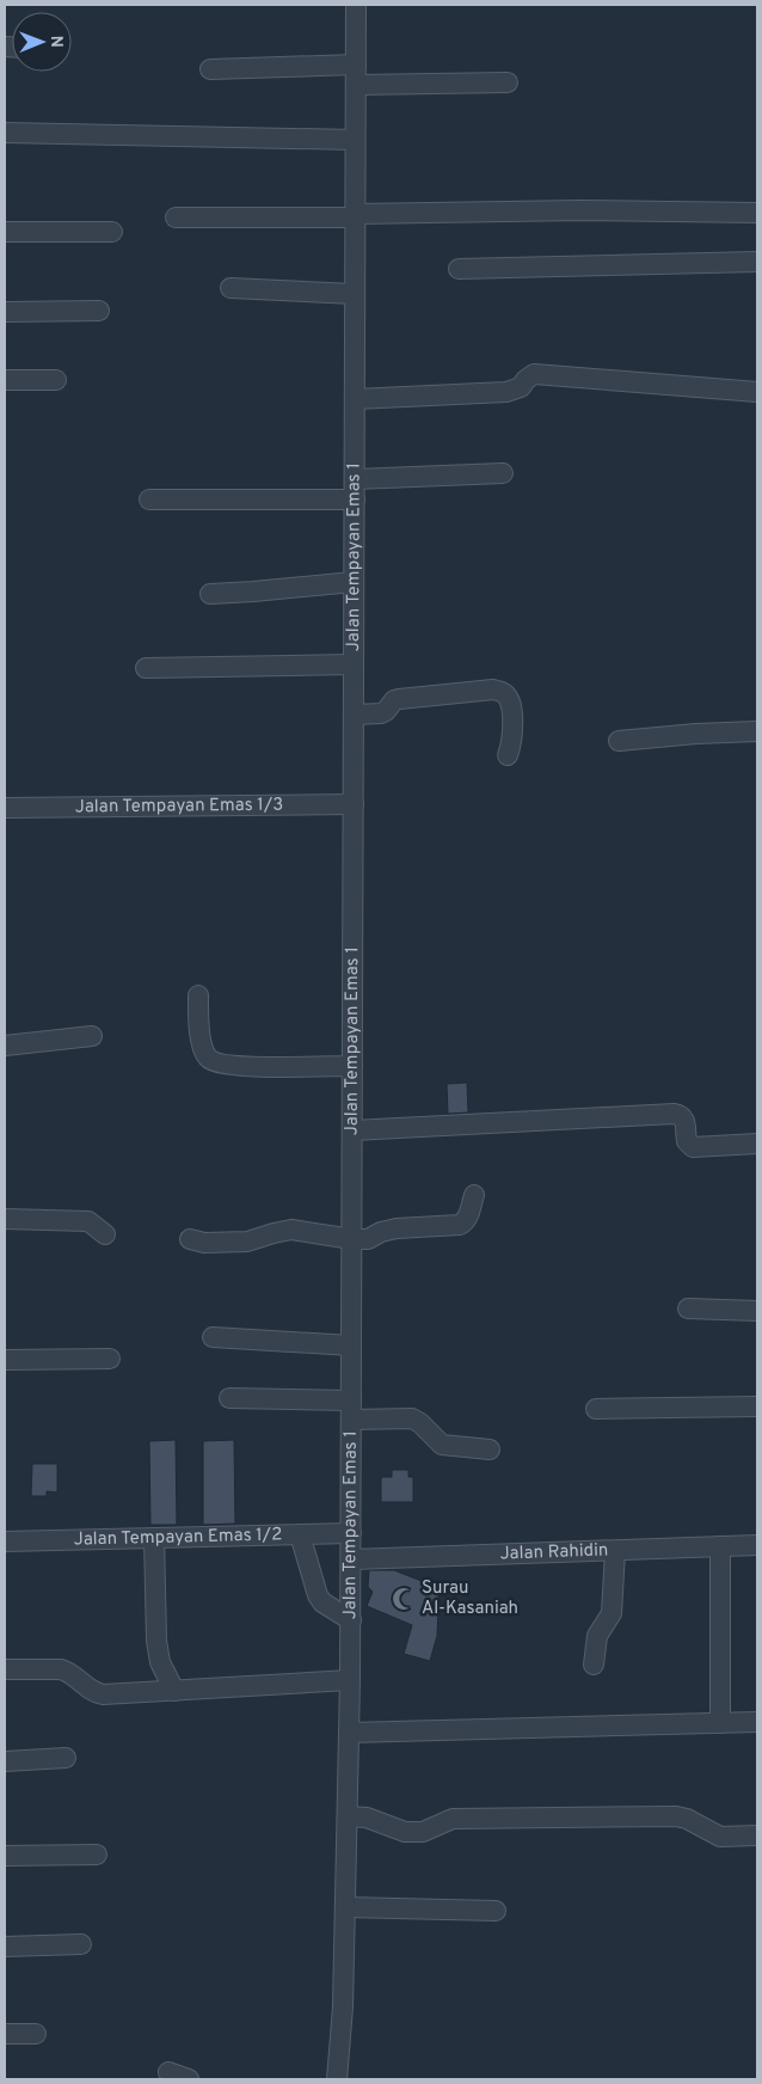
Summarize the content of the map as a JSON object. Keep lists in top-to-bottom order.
{
  "streets": {
    "street": [
      "Jalan Tempayan Emas 1",
      "Jalan Tempayan Emas 1/3",
      "Jalan Tempayan Emas 1/2",
      "Jalan Rahidin"
    ]
  },
  "crossings": [
    ["Jalan Tempayan Emas 1", "Jalan Tempayan Emas 1/3"],
    ["Jalan Tempayan Emas 1", "Jalan Tempayan Emas 1/2"],
    ["Jalan Tempayan Emas 1", "Jalan Rahidin"]
  ],
  "places": {
    "mosque": ["Surau Al-Kasaniah"]
  },
  "north": "right"
}
